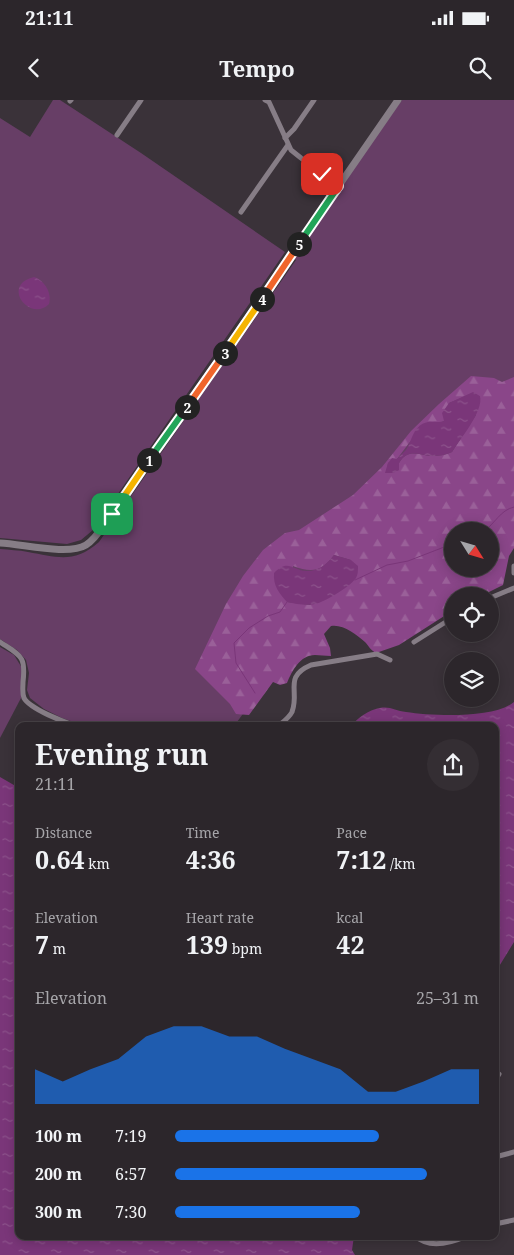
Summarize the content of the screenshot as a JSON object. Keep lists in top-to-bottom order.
{
  "north": "bottom right",
  "page": {
    "status": "21:11",
    "header": "Tempo",
    "pins": [
      "5",
      "4",
      "3",
      "2",
      "1"
    ],
    "heading": ["Evening run", "21:11"],
    "stats": [
      ["Distance", "0.64 km"],
      ["Time", "4:36"],
      ["Pace", "7:12 /km"],
      ["Elevation", "7 m"],
      ["Heart rate", "139 bpm"],
      ["kcal", "42"]
    ],
    "chart": ["Elevation", "25–31 m"],
    "list": [
      {
        "name": "100 m",
        "note": "7:19"
      },
      {
        "name": "200 m",
        "note": "6:57"
      },
      {
        "name": "300 m",
        "note": "7:30"
      }
    ]
  }
}
